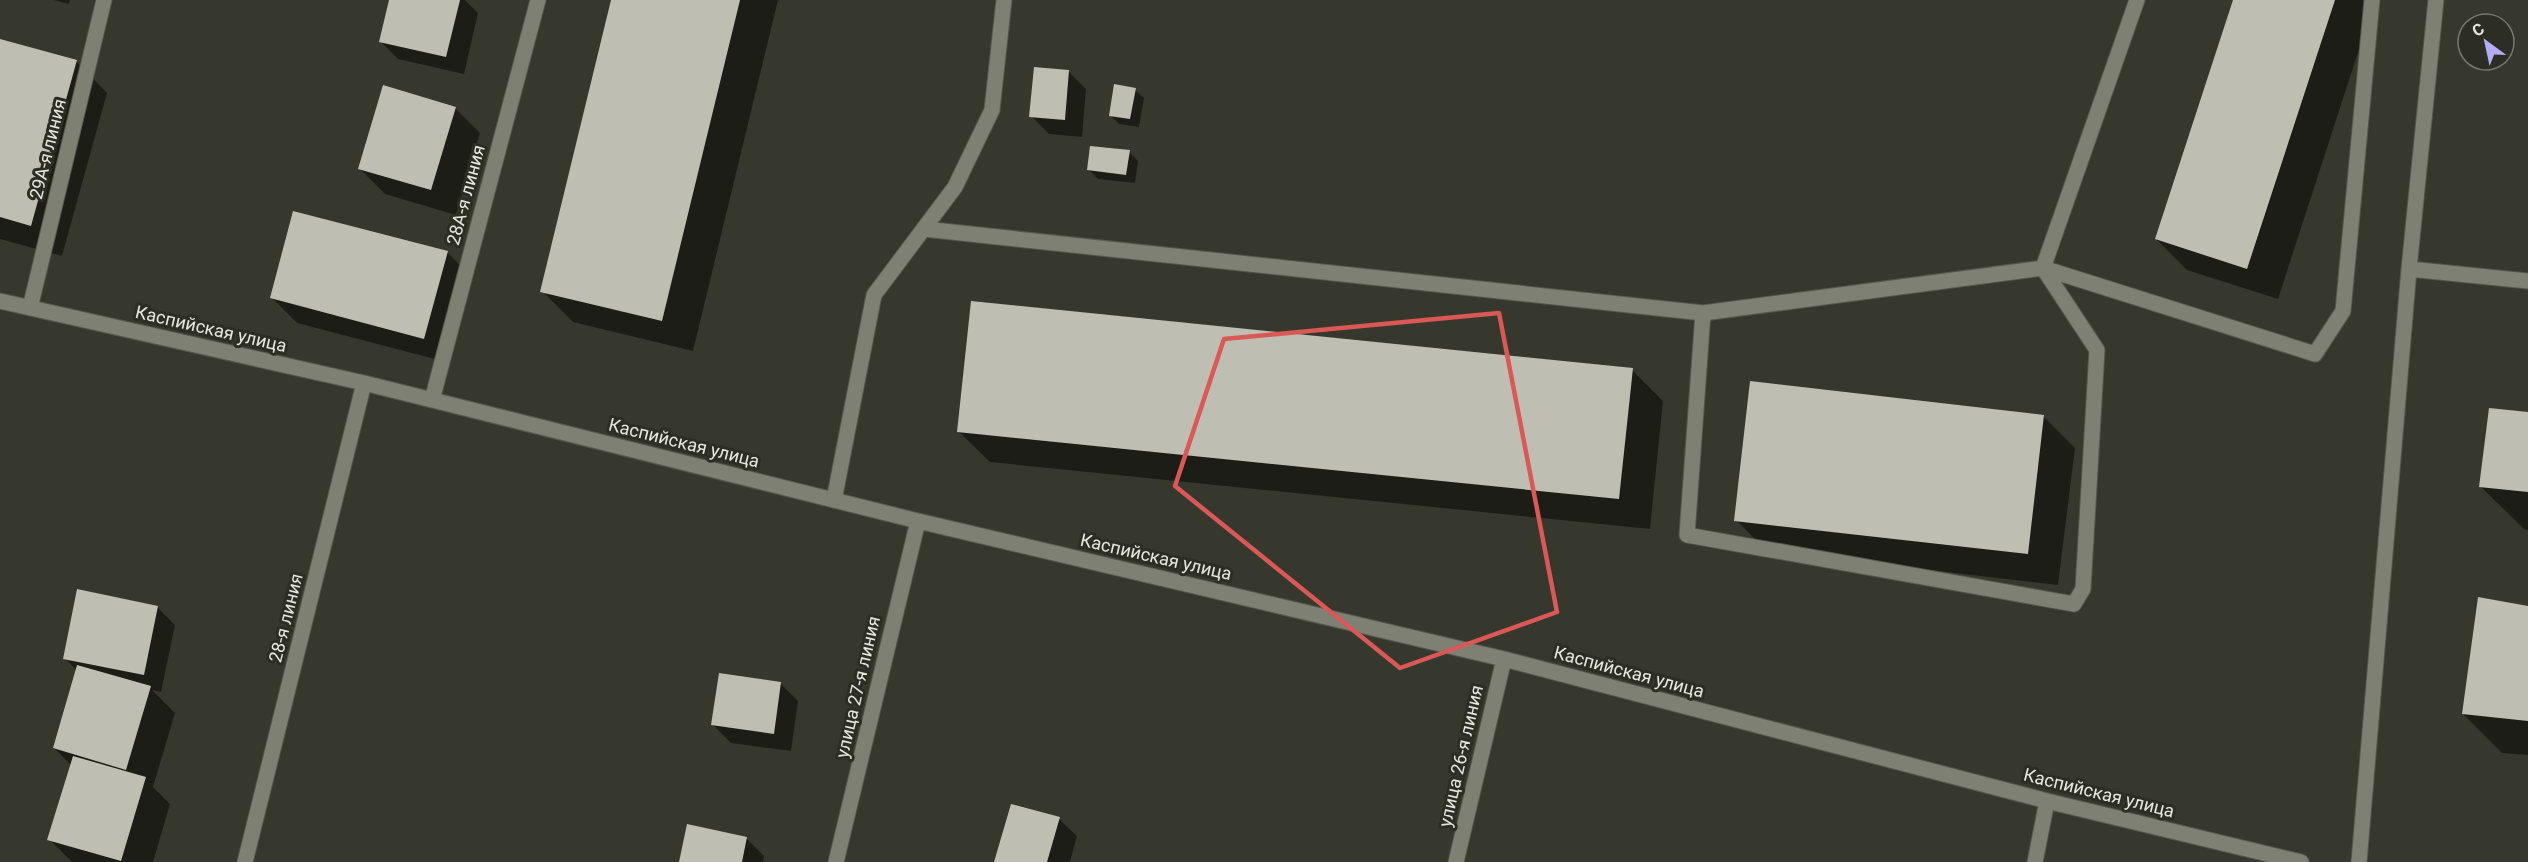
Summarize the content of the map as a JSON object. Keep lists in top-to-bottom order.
{
  "streets": {
    "street": [
      "29А-я линия",
      "28А-я линия",
      "Каспийская улица",
      "28-я линия",
      "улица 27-я линия",
      "улица 26-я линия"
    ]
  },
  "crossings": [
    ["29А-я линия", "Каспийская улица"],
    ["28А-я линия", "Каспийская улица"],
    ["Каспийская улица", "28-я линия"],
    ["Каспийская улица", "улица 27-я линия"],
    ["Каспийская улица", "улица 26-я линия"]
  ],
  "north": "top left"
}
